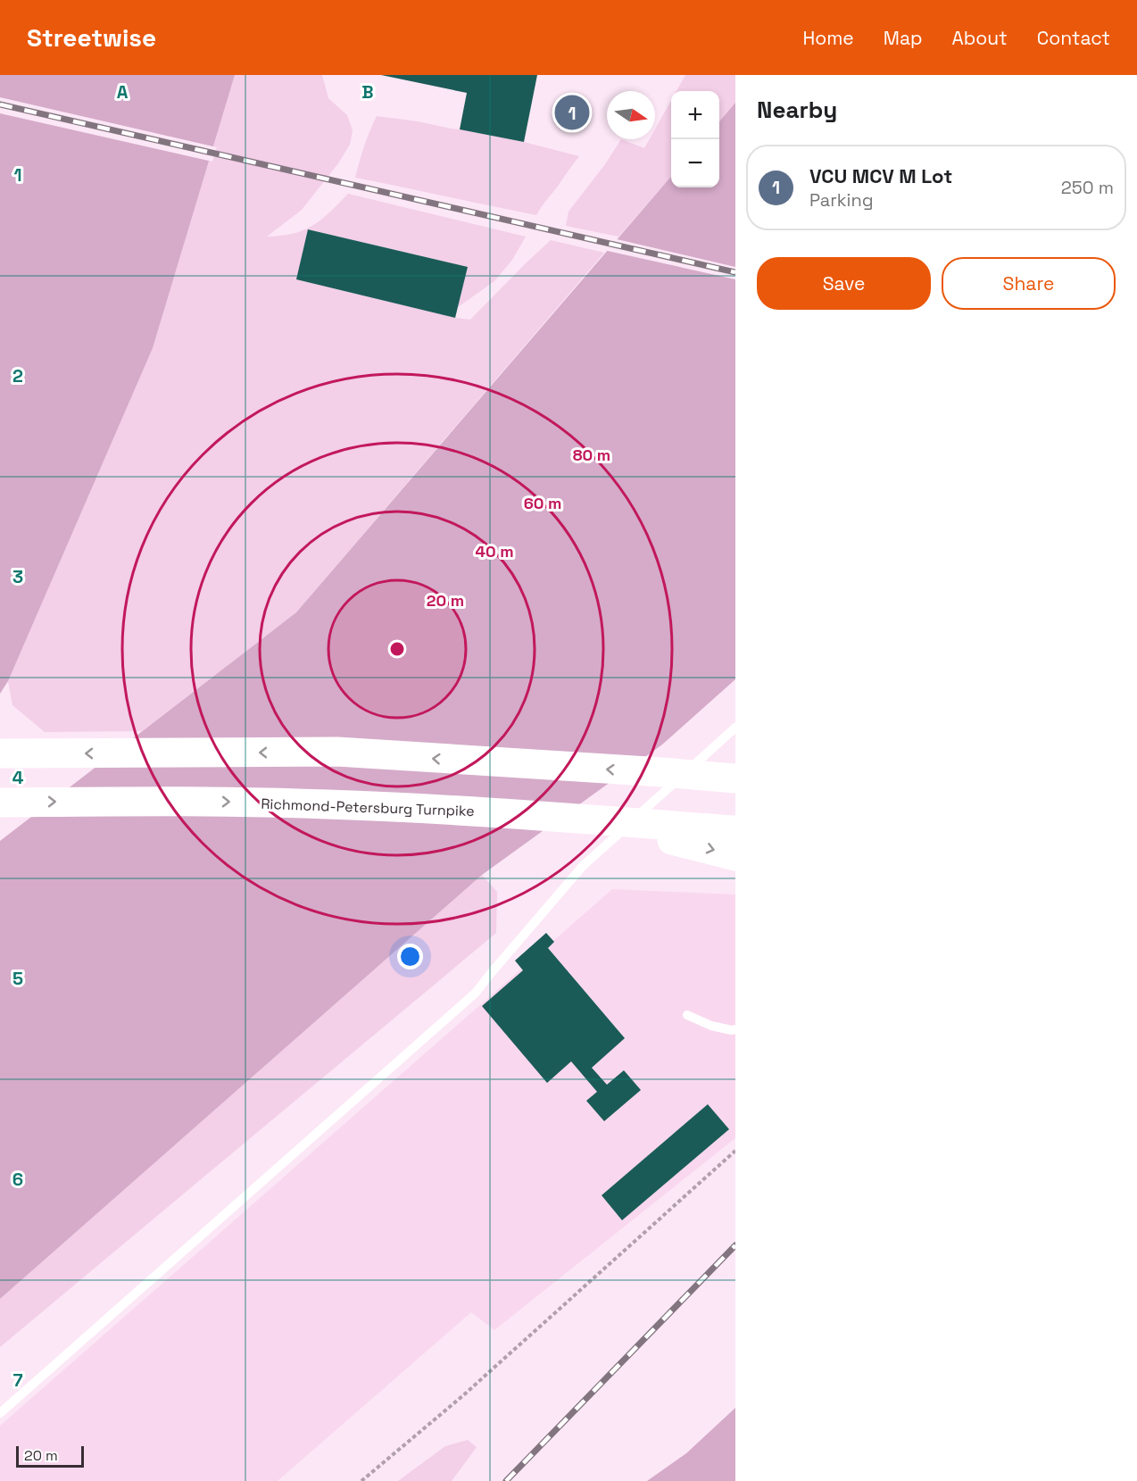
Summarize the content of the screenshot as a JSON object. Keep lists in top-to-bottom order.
{
  "streets": {
    "highway": ["Richmond-Petersburg Turnpike"]
  },
  "scale_bar": "20 m",
  "north": "right",
  "page": {
    "header": "Streetwise",
    "nav": [
      "Home",
      "Map",
      "About",
      "Contact"
    ],
    "heading": "Nearby",
    "map_buttons": ["+", "−"],
    "pins": "1",
    "list": [
      {
        "mark": "1",
        "name": "VCU MCV M Lot",
        "note": "Parking",
        "value": "250 m"
      }
    ],
    "buttons": ["Save", "Share"],
    "scale": "20 m"
  },
  "grid": {
    "columns": ["A", "B"],
    "rows": [
      "1",
      "2",
      "3",
      "4",
      "5",
      "6",
      "7"
    ]
  },
  "rings": [
    "80 m",
    "60 m",
    "40 m",
    "20 m"
  ]
}
